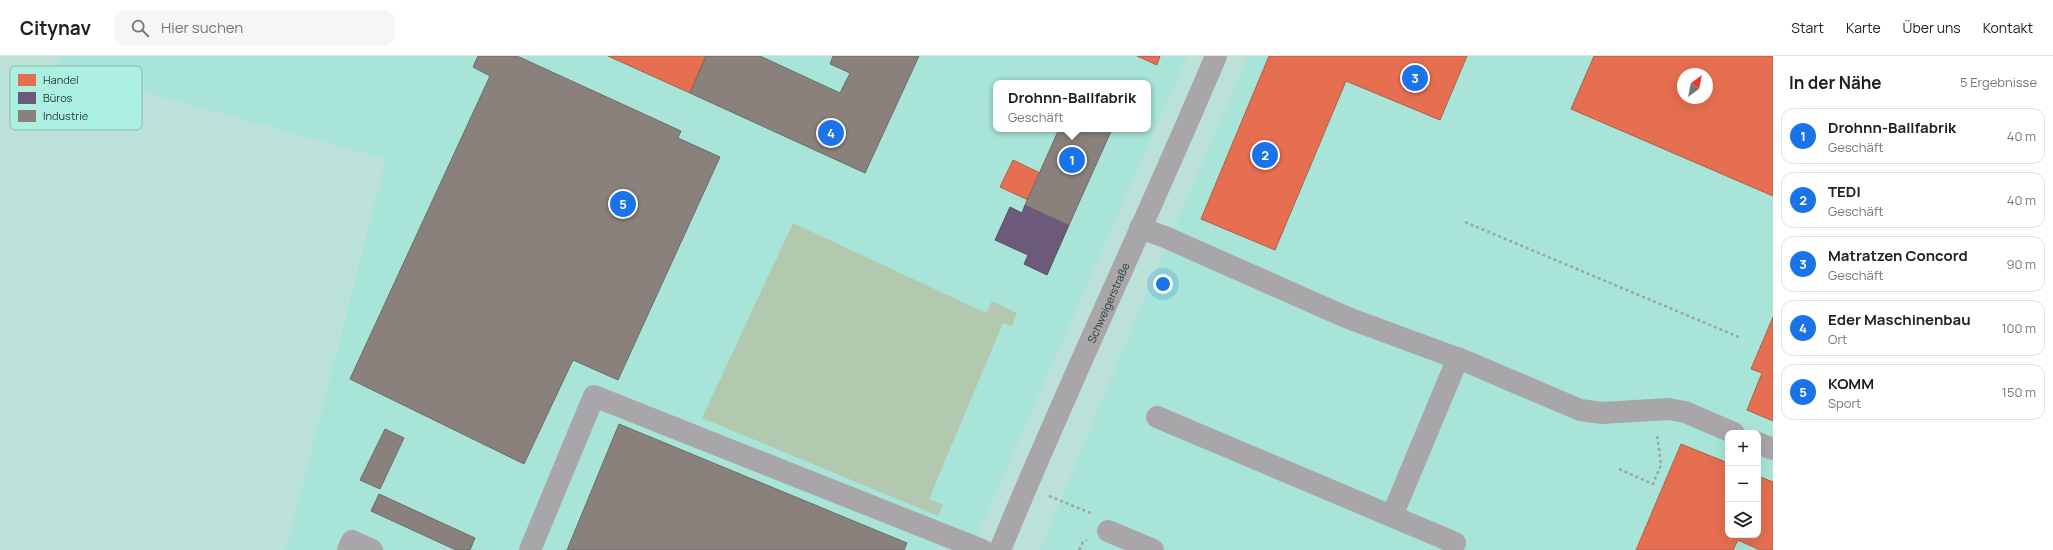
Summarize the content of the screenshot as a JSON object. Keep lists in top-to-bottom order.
{
  "streets": {
    "street": ["Schweigerstraße"]
  },
  "legend": ["Handel", "Büros", "Industrie"],
  "north": "top right",
  "page": {
    "header": "Citynav",
    "search": "Hier suchen",
    "nav": [
      "Start",
      "Karte",
      "Über uns",
      "Kontakt"
    ],
    "heading": ["In der Nähe", "5 Ergebnisse"],
    "pins": [
      "3",
      "4",
      "2",
      "1",
      "5"
    ],
    "popup": ["Drohnn-Ballfabrik", "Geschäft"],
    "list": [
      {
        "mark": "1",
        "name": "Drohnn-Ballfabrik",
        "note": "Geschäft",
        "value": "40 m"
      },
      {
        "mark": "2",
        "name": "TEDI",
        "note": "Geschäft",
        "value": "40 m"
      },
      {
        "mark": "3",
        "name": "Matratzen Concord",
        "note": "Geschäft",
        "value": "90 m"
      },
      {
        "mark": "4",
        "name": "Eder Maschinenbau",
        "note": "Ort",
        "value": "100 m"
      },
      {
        "mark": "5",
        "name": "KOMM",
        "note": "Sport",
        "value": "150 m"
      }
    ],
    "map_buttons": ["+", "−"]
  }
}
